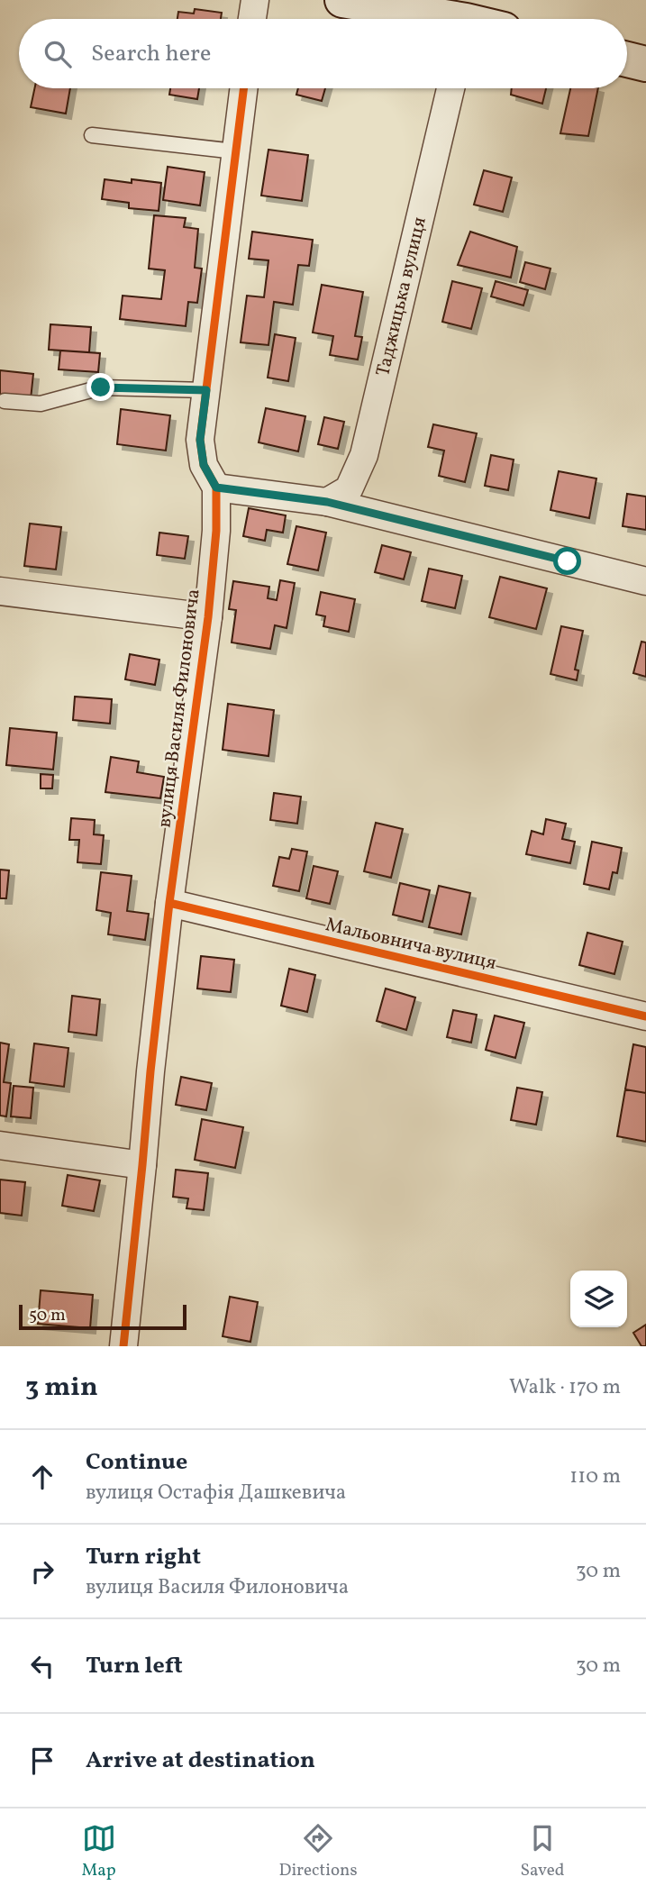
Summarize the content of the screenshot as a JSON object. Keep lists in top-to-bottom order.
{
  "streets": {
    "street": ["Таджицька вулиця", "вулиця Василя Филоновича", "Мальовнича вулиця"]
  },
  "crossings": [
    ["вулиця Василя Филоновича", "Мальовнича вулиця"]
  ],
  "scale_bar": "50 m",
  "page": {
    "search": "Search here",
    "scale": "50 m",
    "heading": ["3 min", "Walk · 170 m"],
    "list": [
      ["Continue", "вулиця Остафія Дашкевича", "110 m"],
      ["Turn right", "вулиця Василя Филоновича", "30 m"],
      ["Turn left", "30 m"],
      "Arrive at destination"
    ],
    "nav": ["Map", "Directions", "Saved"]
  }
}
